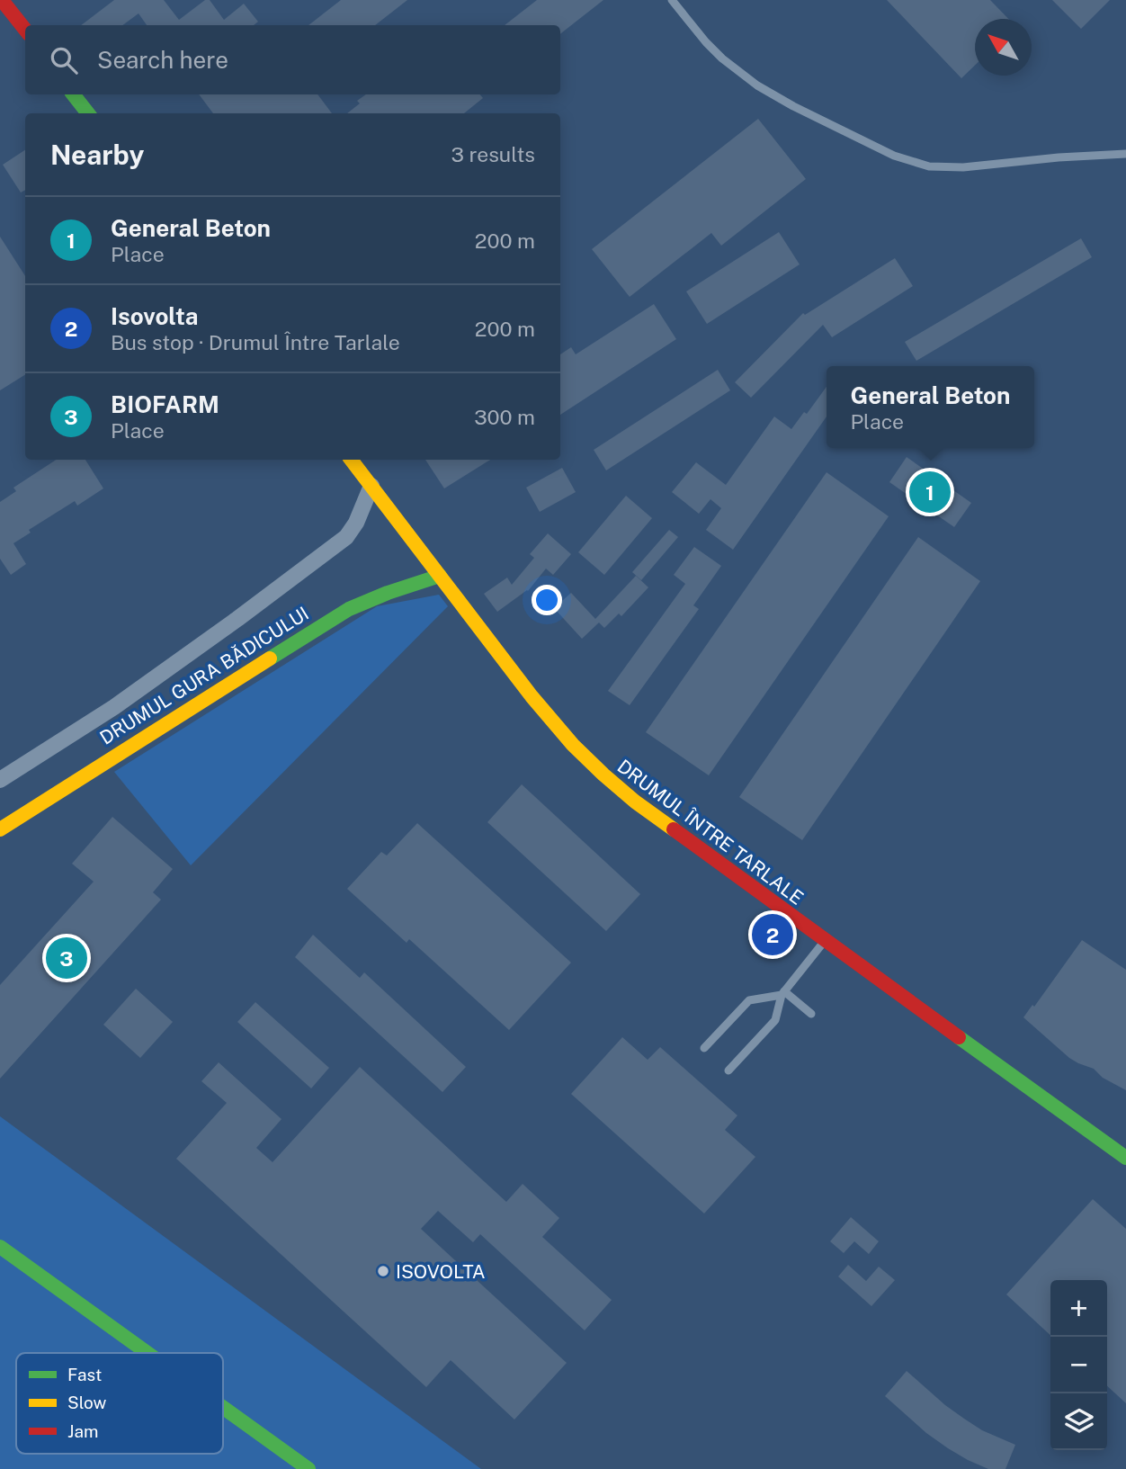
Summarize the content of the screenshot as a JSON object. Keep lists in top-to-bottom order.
{
  "streets": {
    "main road": ["DRUMUL GURA BĂDICULUI", "DRUMUL ÎNTRE TARLALE"]
  },
  "crossings": [
    ["DRUMUL GURA BĂDICULUI", "DRUMUL ÎNTRE TARLALE"]
  ],
  "places": ["ISOVOLTA"],
  "legend": ["Fast", "Slow", "Jam"],
  "north": "top left",
  "page": {
    "search": "Search here",
    "heading": ["Nearby", "3 results"],
    "list": [
      {
        "mark": "1",
        "name": "General Beton",
        "note": "Place",
        "value": "200 m"
      },
      {
        "mark": "2",
        "name": "Isovolta",
        "note": "Bus stop · Drumul Între Tarlale",
        "value": "200 m"
      },
      {
        "mark": "3",
        "name": "BIOFARM",
        "note": "Place",
        "value": "300 m"
      }
    ],
    "popup": ["General Beton", "Place"],
    "pins": ["1", "2", "3"],
    "map_buttons": ["+", "−"]
  }
}
